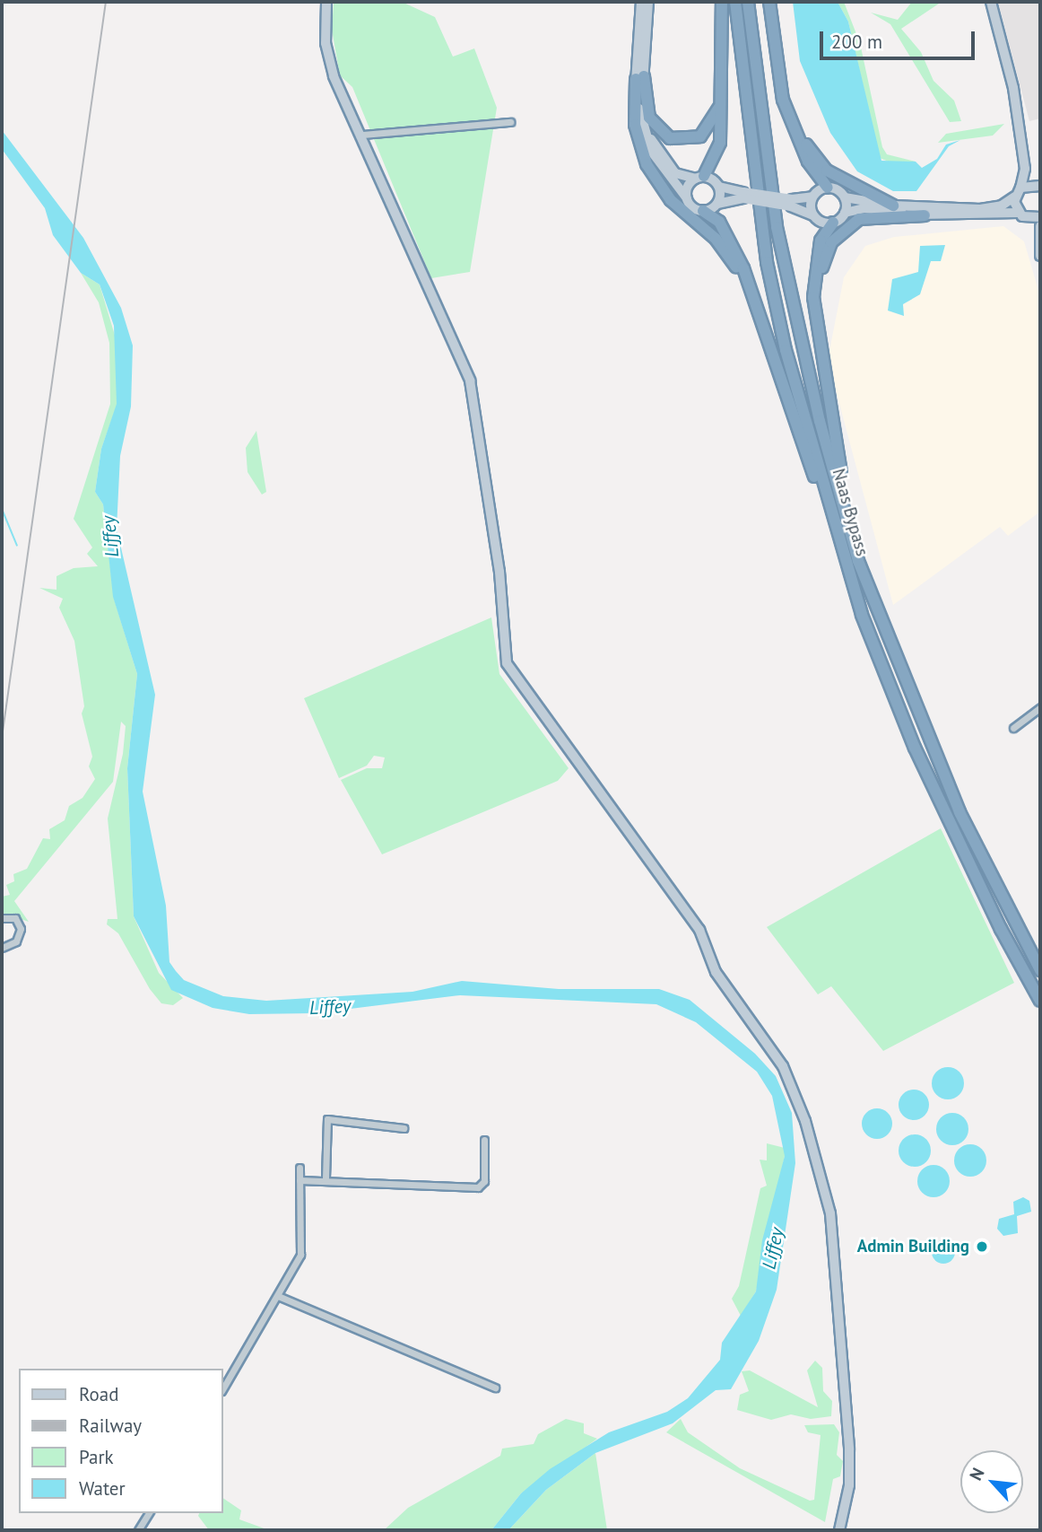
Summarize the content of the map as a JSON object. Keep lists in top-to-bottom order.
{
  "streets": {
    "highway": ["Naas Bypass"]
  },
  "water": ["Liffey"],
  "places": ["Admin Building"],
  "legend": [
    "Road",
    "Railway",
    "Park",
    "Water"
  ],
  "scale_bar": "200 m",
  "north": "top left"
}
